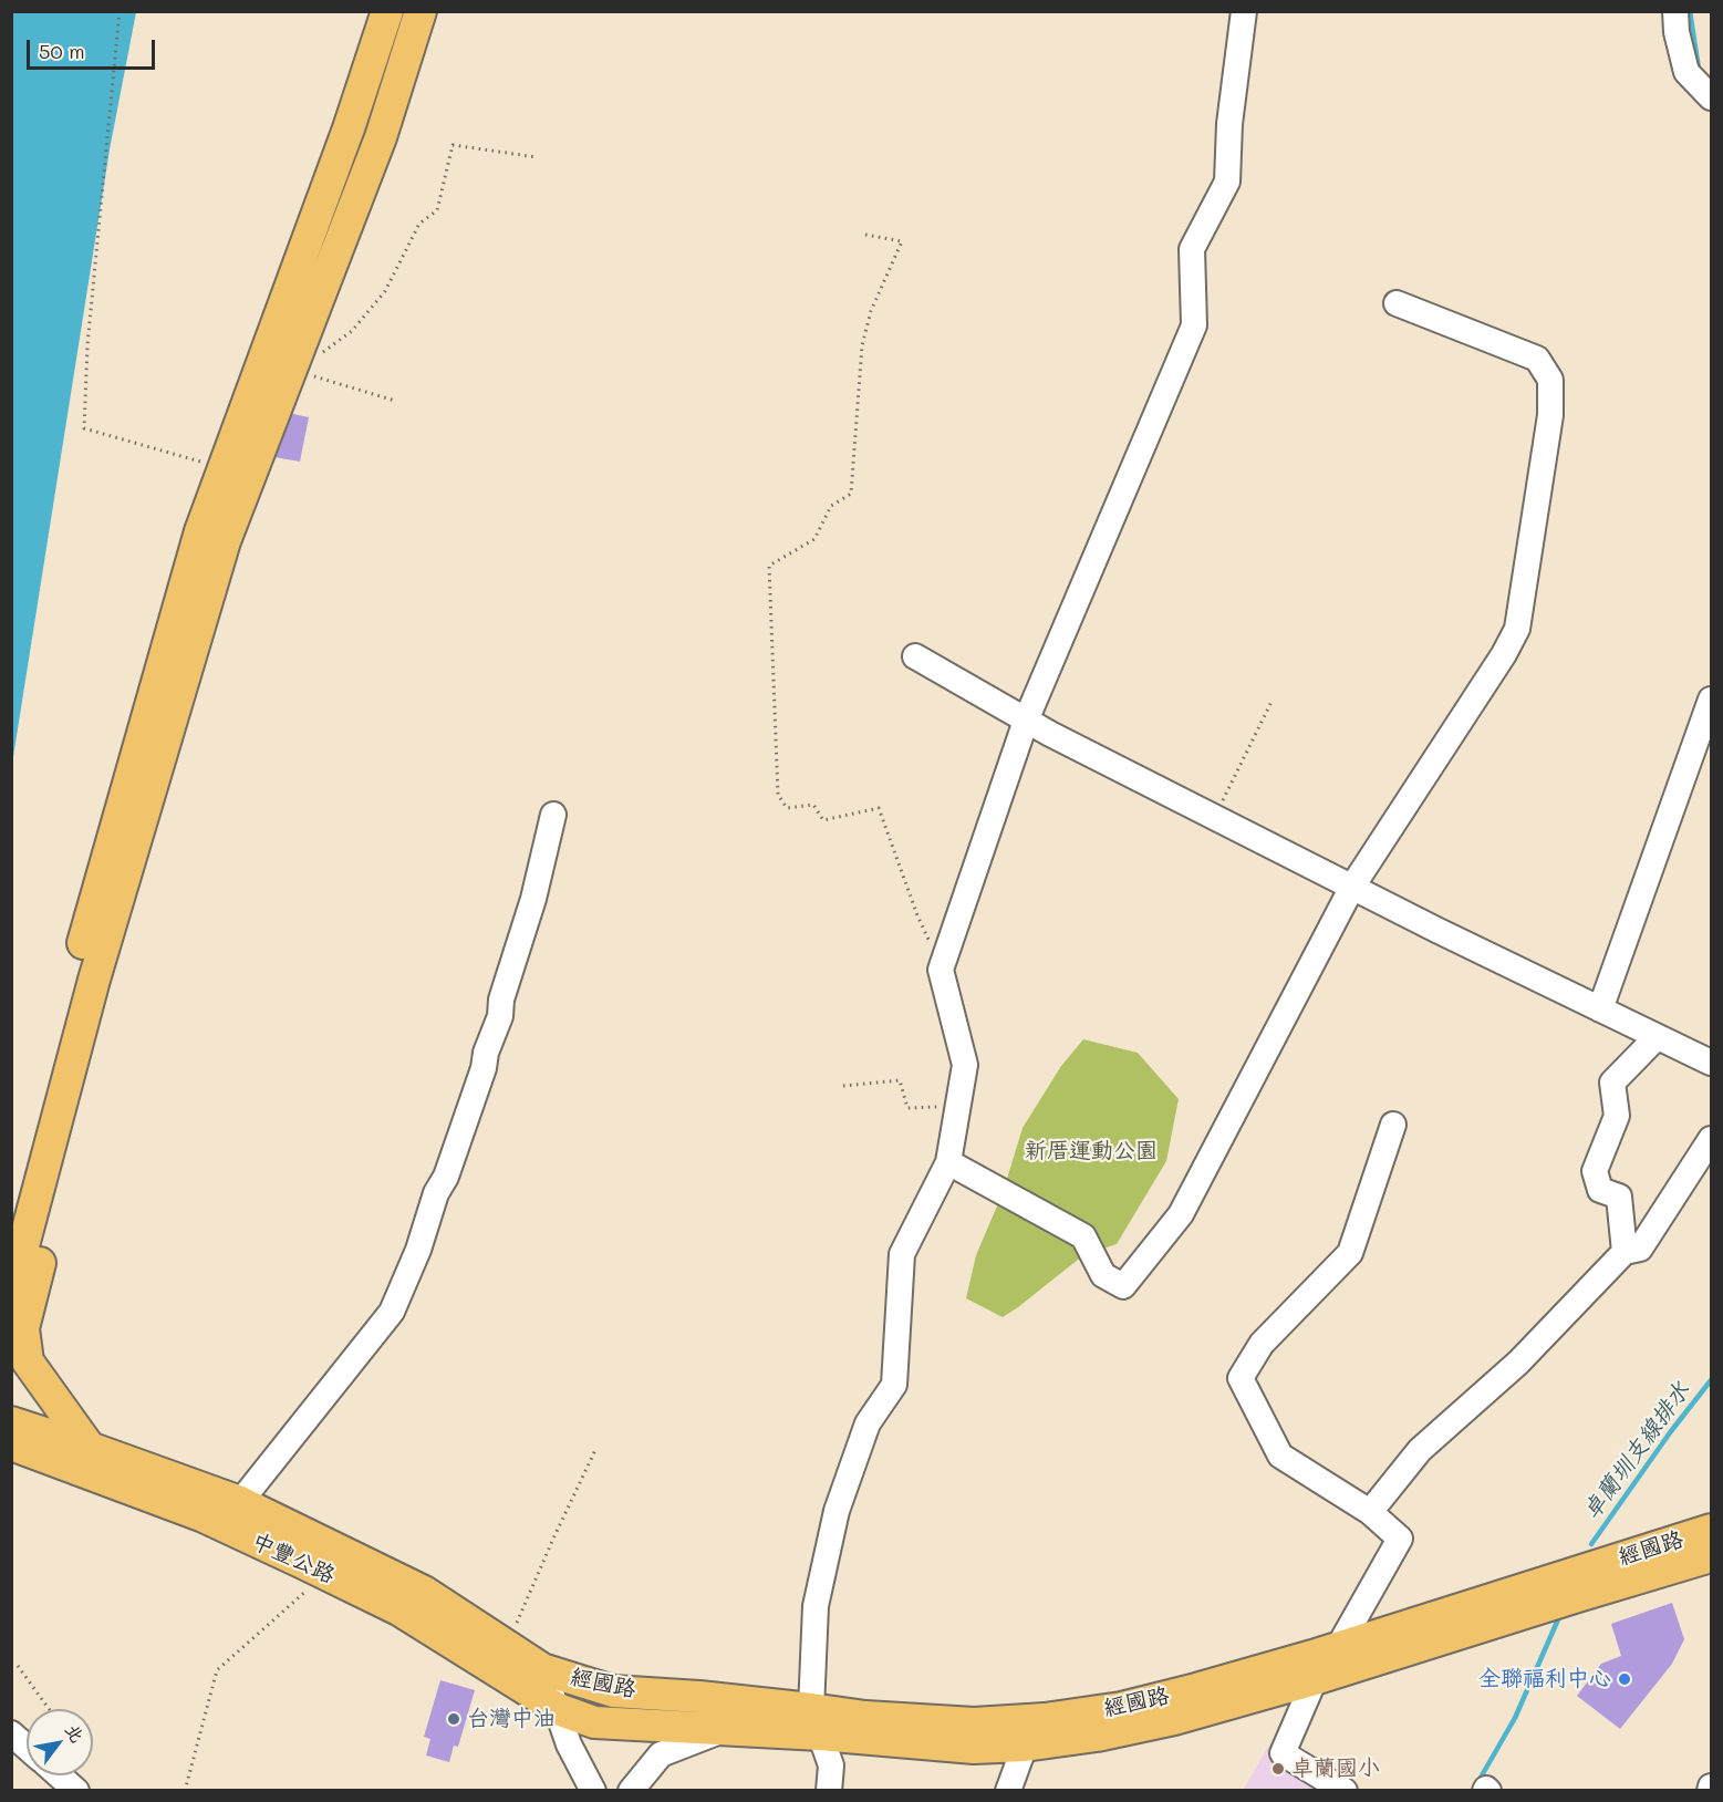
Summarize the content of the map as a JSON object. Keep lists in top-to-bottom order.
{
  "streets": {
    "main road": ["經國路", "中豐公路"]
  },
  "crossings": [
    ["經國路", "中豐公路"]
  ],
  "water": ["卓蘭圳支線排水"],
  "parks": ["新厝運動公園"],
  "places": ["全聯福利中心", "台灣中油", "卓蘭國小"],
  "scale_bar": "50 m",
  "north": "top right"
}
